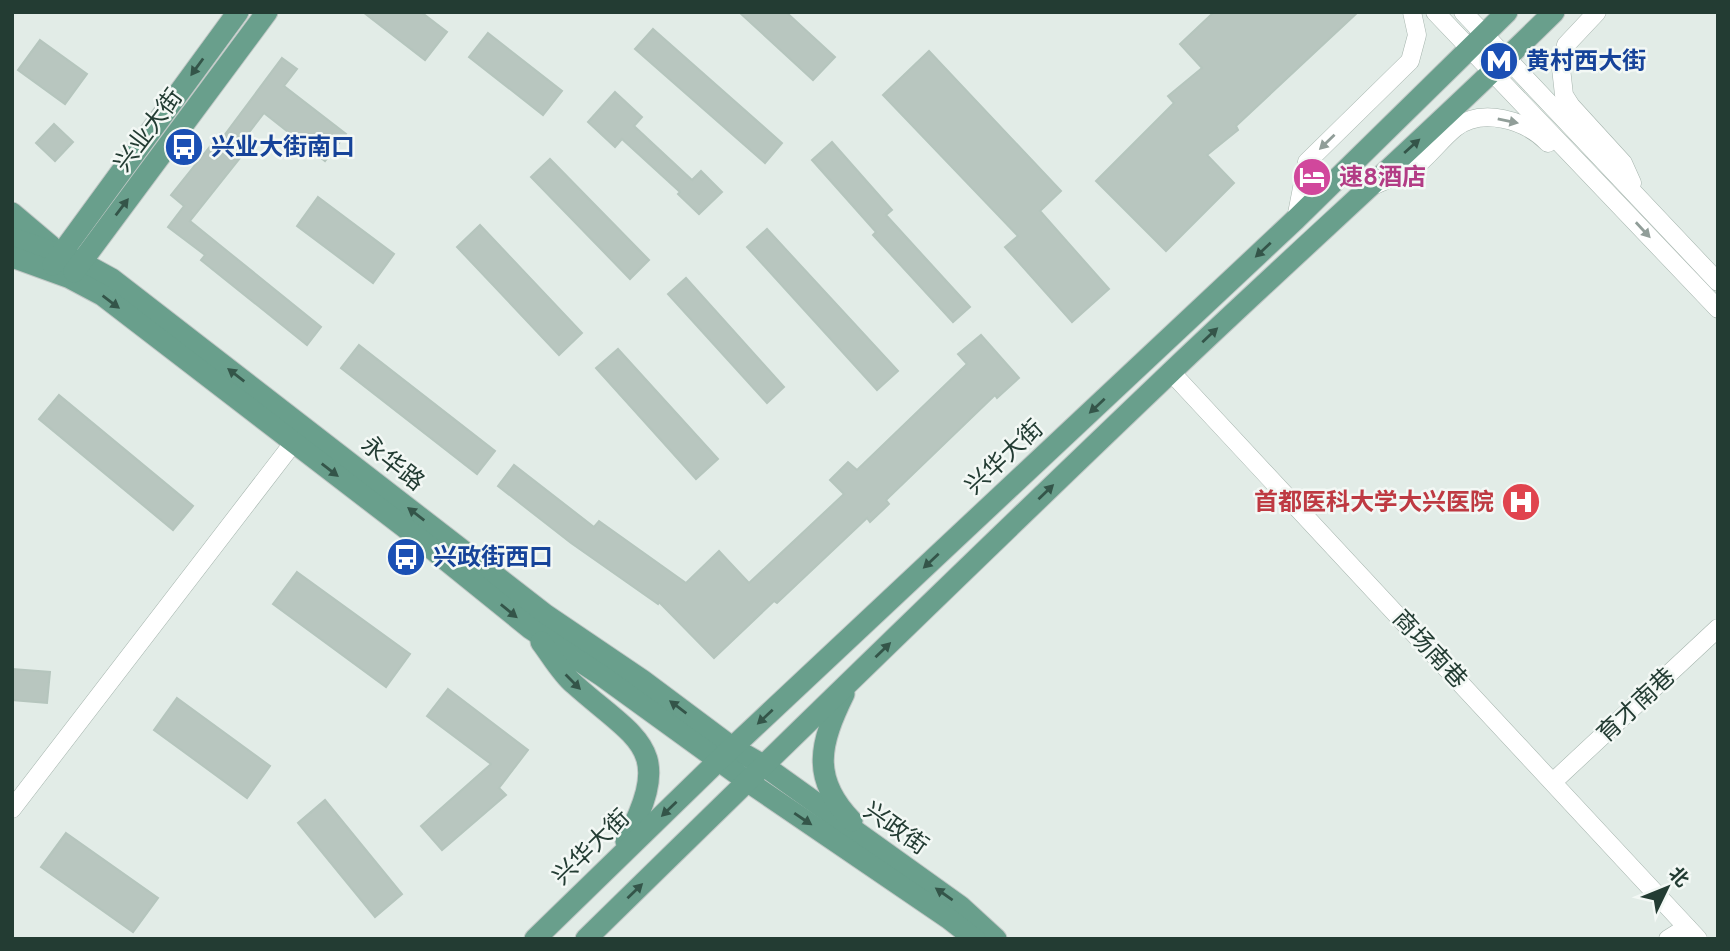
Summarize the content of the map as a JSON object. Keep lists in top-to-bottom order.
{
  "streets": {
    "main road": [
      "兴业大街",
      "兴华大街",
      "永华路",
      "兴政街"
    ],
    "street": ["商场南巷", "育才南巷"]
  },
  "crossings": [
    ["兴业大街", "永华路"],
    ["兴华大街", "永华路"],
    ["兴华大街", "兴政街"],
    ["永华路", "兴政街"],
    ["商场南巷", "育才南巷"]
  ],
  "places": {
    "metro station": ["黄村西大街"],
    "bus stop": ["兴业大街南口", "兴政街西口"],
    "hotel": ["速8酒店"],
    "hospital": ["首都医科大学大兴医院"]
  },
  "north": "top right"
}
